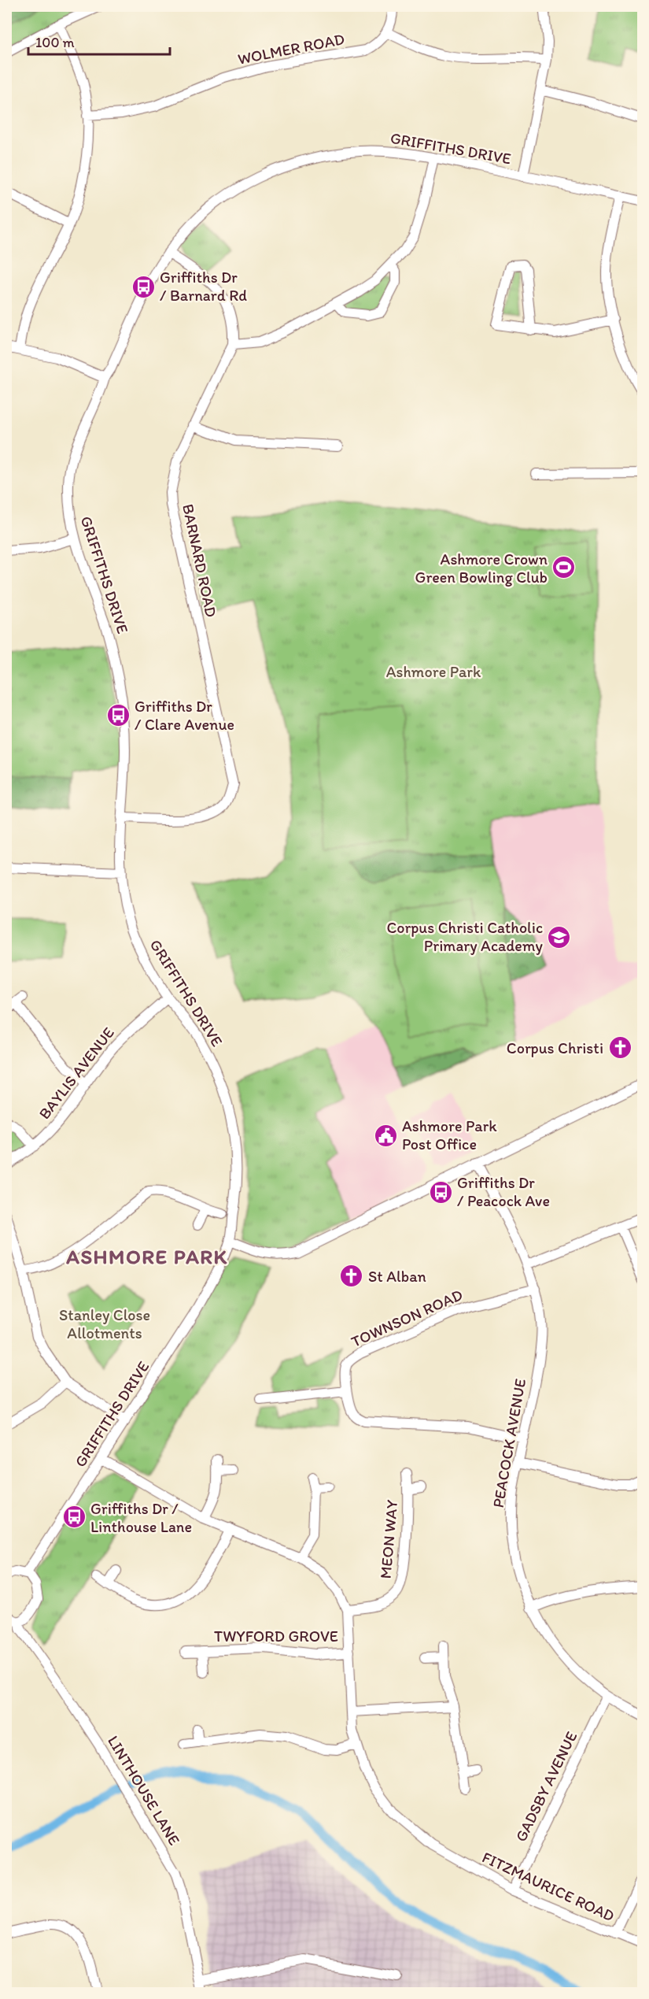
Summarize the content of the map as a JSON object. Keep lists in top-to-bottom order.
{
  "streets": {
    "street": [
      "WOLMER ROAD",
      "GRIFFITHS DRIVE",
      "BARNARD ROAD",
      "BAYLIS AVENUE",
      "TOWNSON ROAD",
      "PEACOCK AVENUE",
      "MEON WAY",
      "TWYFORD GROVE",
      "GADSBY AVENUE",
      "LINTHOUSE LANE",
      "FITZMAURICE ROAD"
    ]
  },
  "crossings": [
    ["GRIFFITHS DRIVE", "BARNARD ROAD"],
    ["GRIFFITHS DRIVE", "BAYLIS AVENUE"],
    ["TOWNSON ROAD", "PEACOCK AVENUE"],
    ["PEACOCK AVENUE", "GADSBY AVENUE"],
    ["MEON WAY", "FITZMAURICE ROAD"],
    ["TWYFORD GROVE", "FITZMAURICE ROAD"],
    ["GADSBY AVENUE", "FITZMAURICE ROAD"]
  ],
  "districts": ["ASHMORE PARK"],
  "parks": ["Ashmore Park", "Stanley Close Allotments"],
  "places": {
    "bus stop": [
      "Griffiths Dr / Barnard Rd",
      "Griffiths Dr / Clare Avenue",
      "Griffiths Dr / Peacock Ave",
      "Griffiths Dr / Linthouse Lane"
    ],
    "sports": ["Ashmore Crown Green Bowling Club"],
    "school or university": ["Corpus Christi Catholic Primary Academy"],
    "church": ["Corpus Christi", "St Alban"],
    "public building": ["Ashmore Park Post Office"]
  },
  "scale_bar": "100 m"
}
